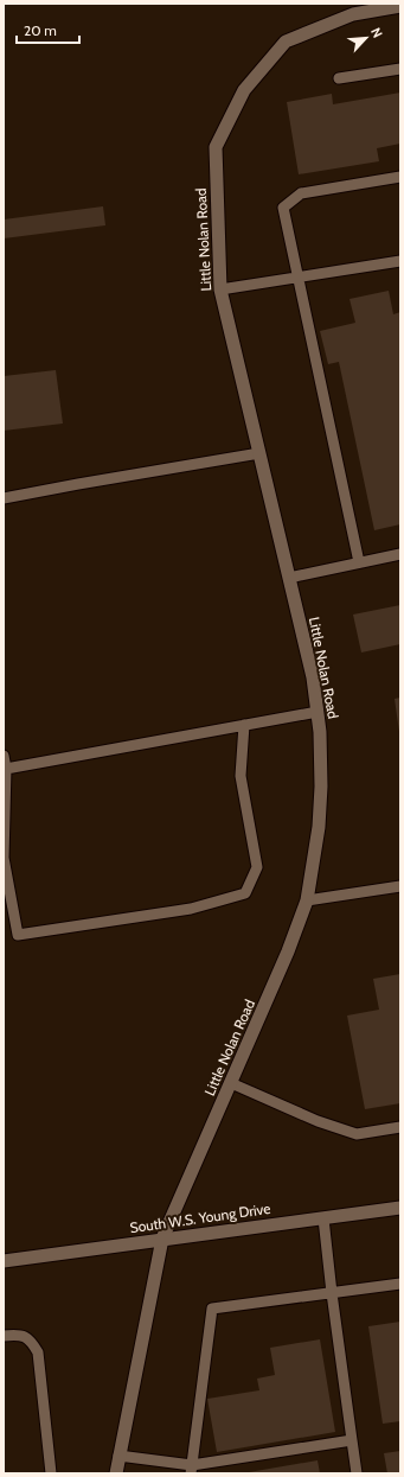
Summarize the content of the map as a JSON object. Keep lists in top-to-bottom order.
{
  "streets": {
    "street": ["Little Nolan Road", "South W.S. Young Drive"]
  },
  "crossings": [
    ["Little Nolan Road", "South W.S. Young Drive"]
  ],
  "scale_bar": "20 m",
  "north": "top right"
}
